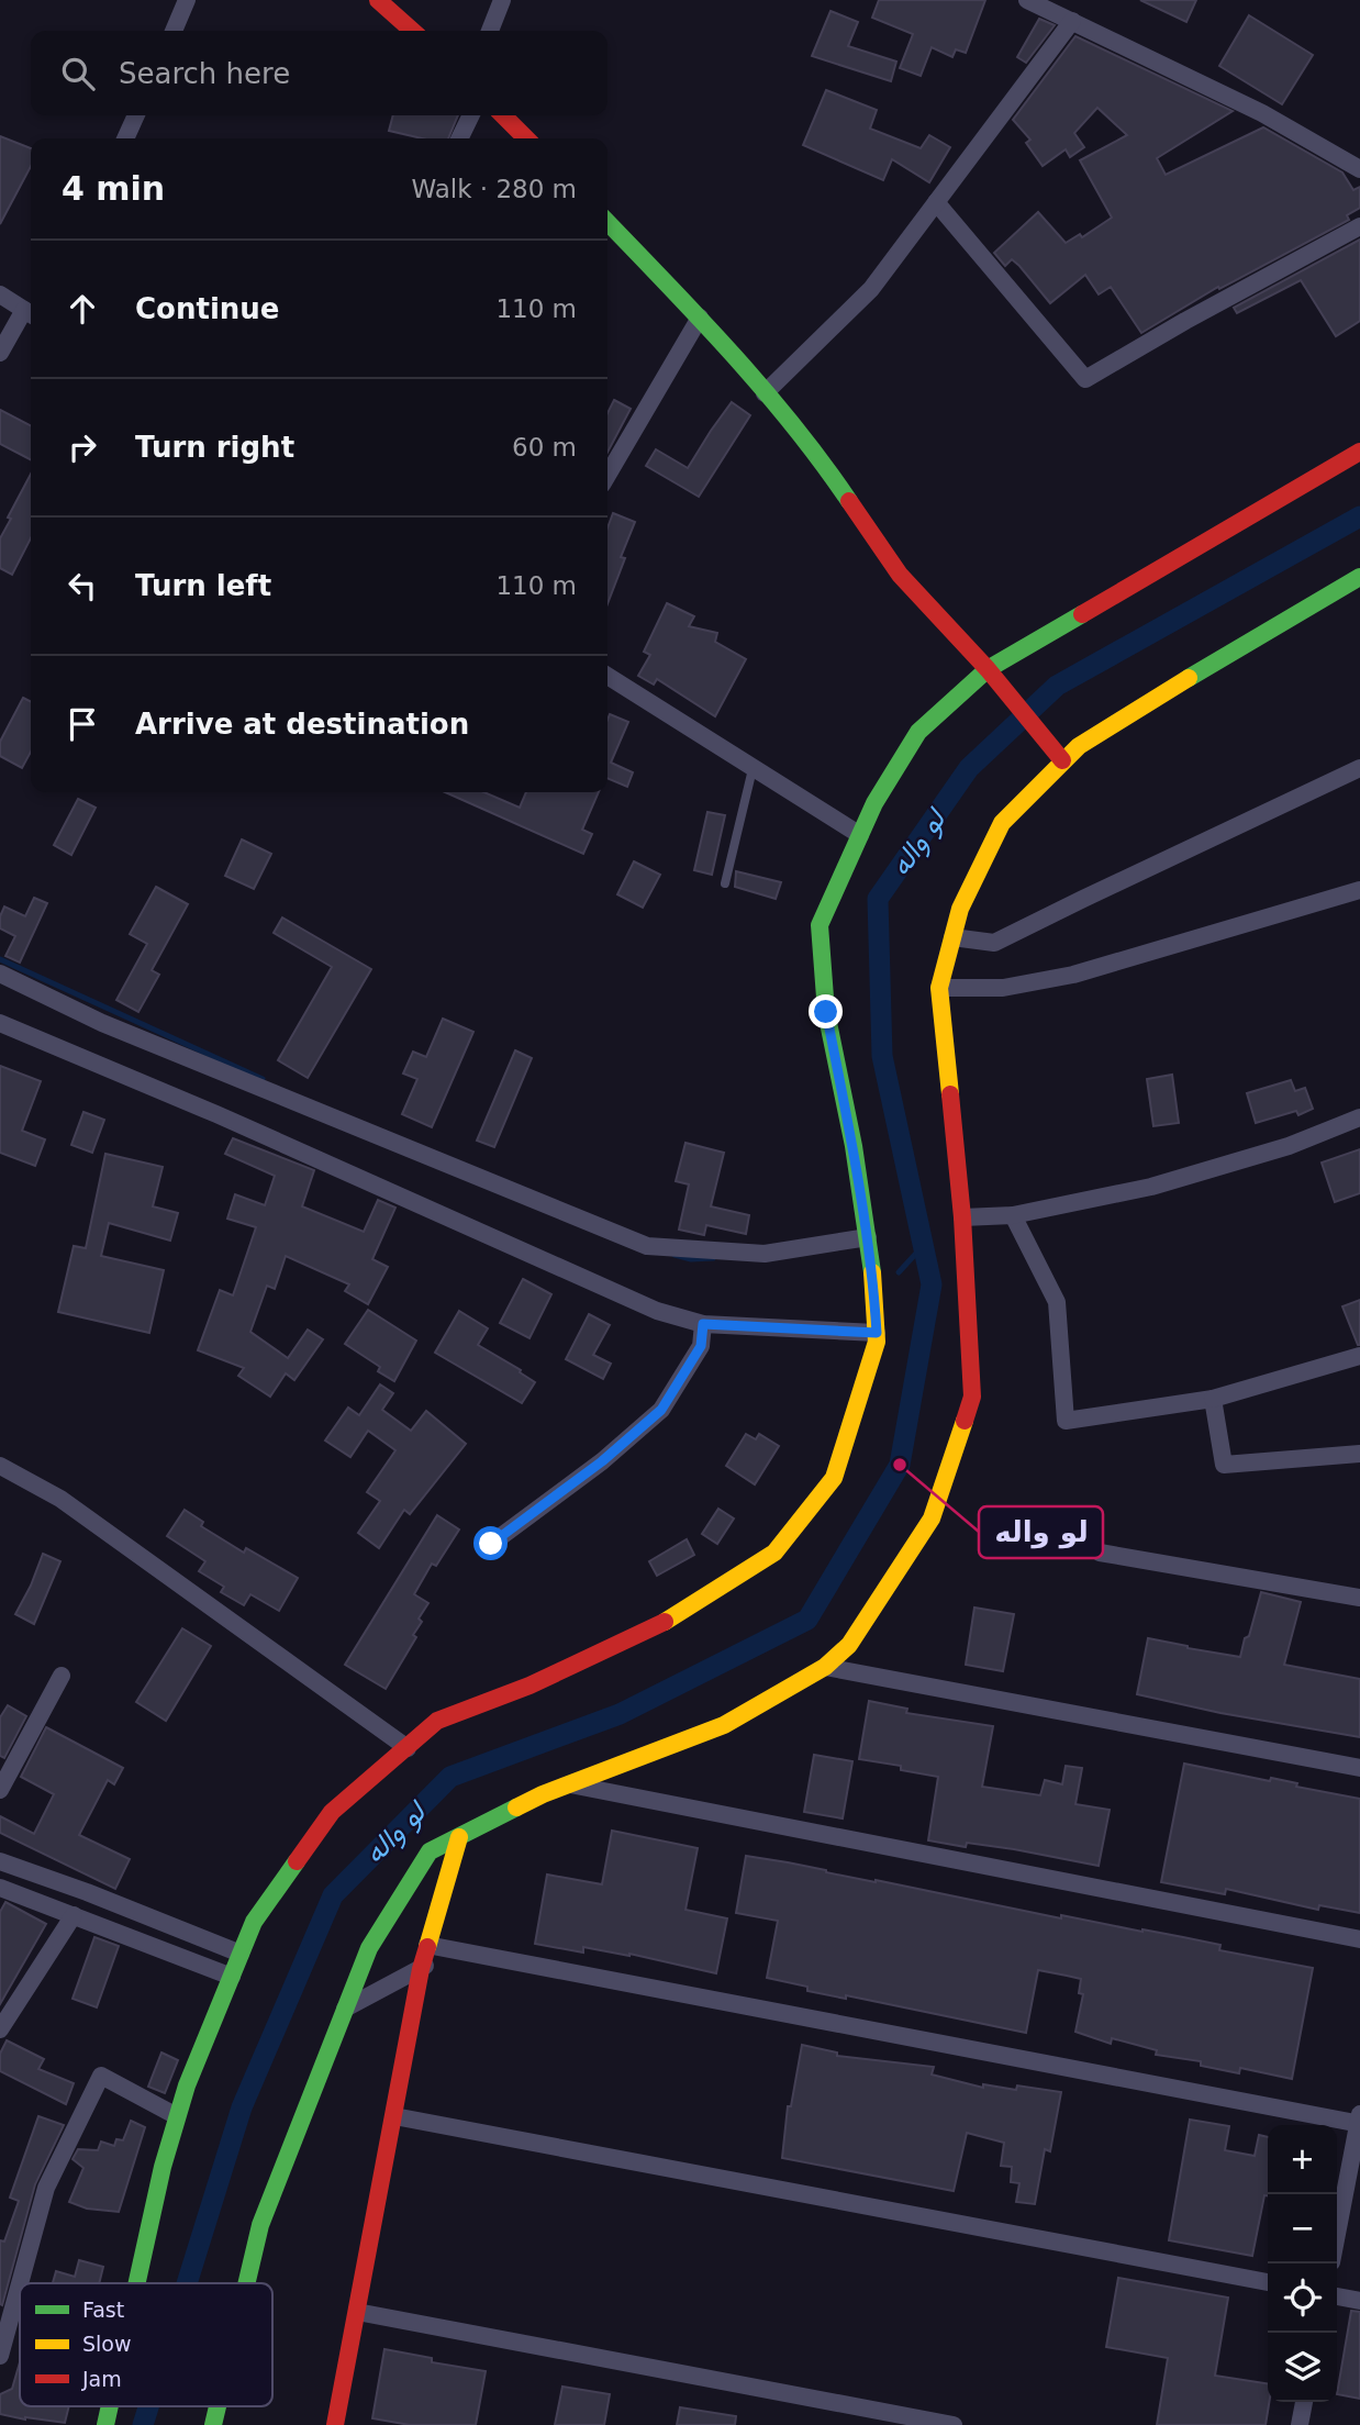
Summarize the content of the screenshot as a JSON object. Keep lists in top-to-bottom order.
{
  "water": ["لو واله"],
  "places": ["لو واله"],
  "legend": ["Fast", "Slow", "Jam"],
  "page": {
    "search": "Search here",
    "heading": ["4 min", "Walk · 280 m"],
    "list": [
      ["Continue", "110 m"],
      ["Turn right", "60 m"],
      ["Turn left", "110 m"],
      "Arrive at destination"
    ],
    "map_buttons": ["+", "−"]
  }
}
